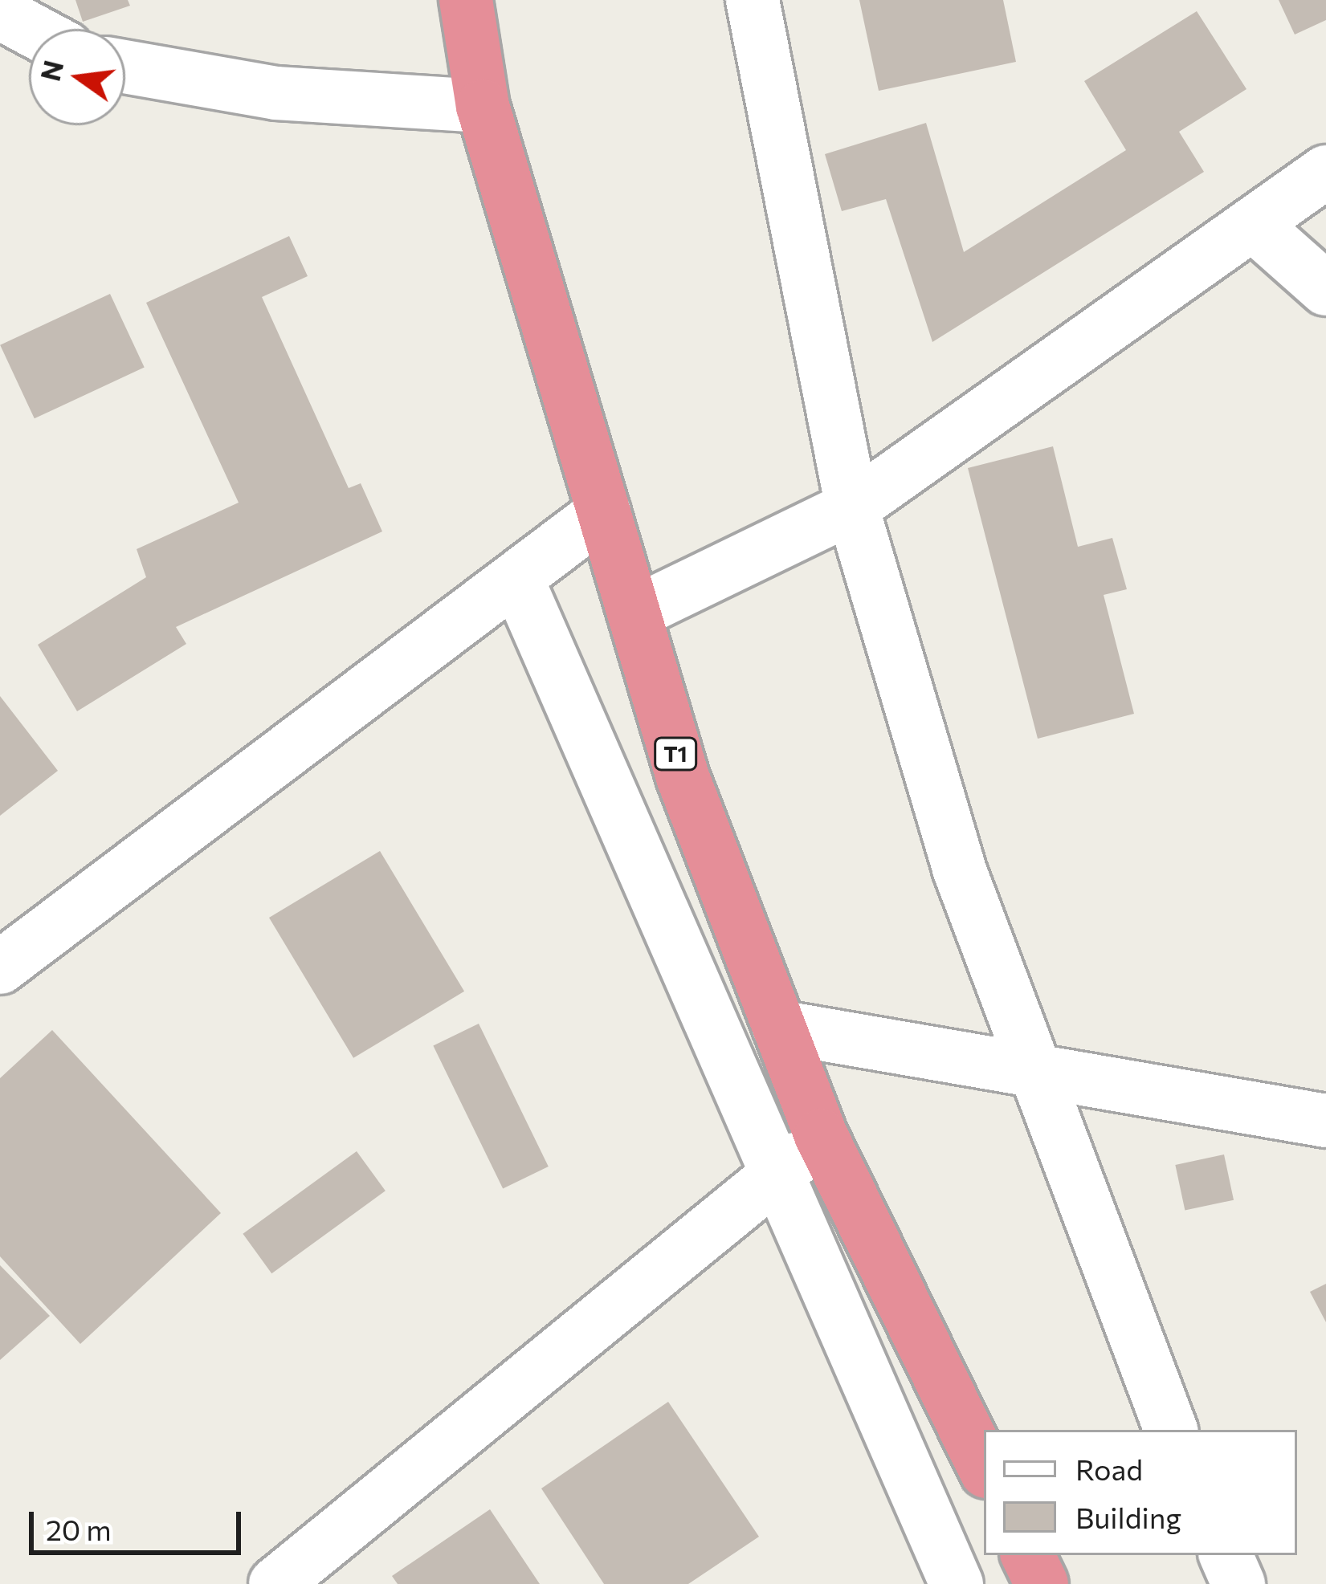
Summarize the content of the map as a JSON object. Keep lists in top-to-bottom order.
{
  "streets": {
    "highway": ["T1"]
  },
  "legend": ["Road", "Building"],
  "scale_bar": "20 m",
  "north": "left"
}
